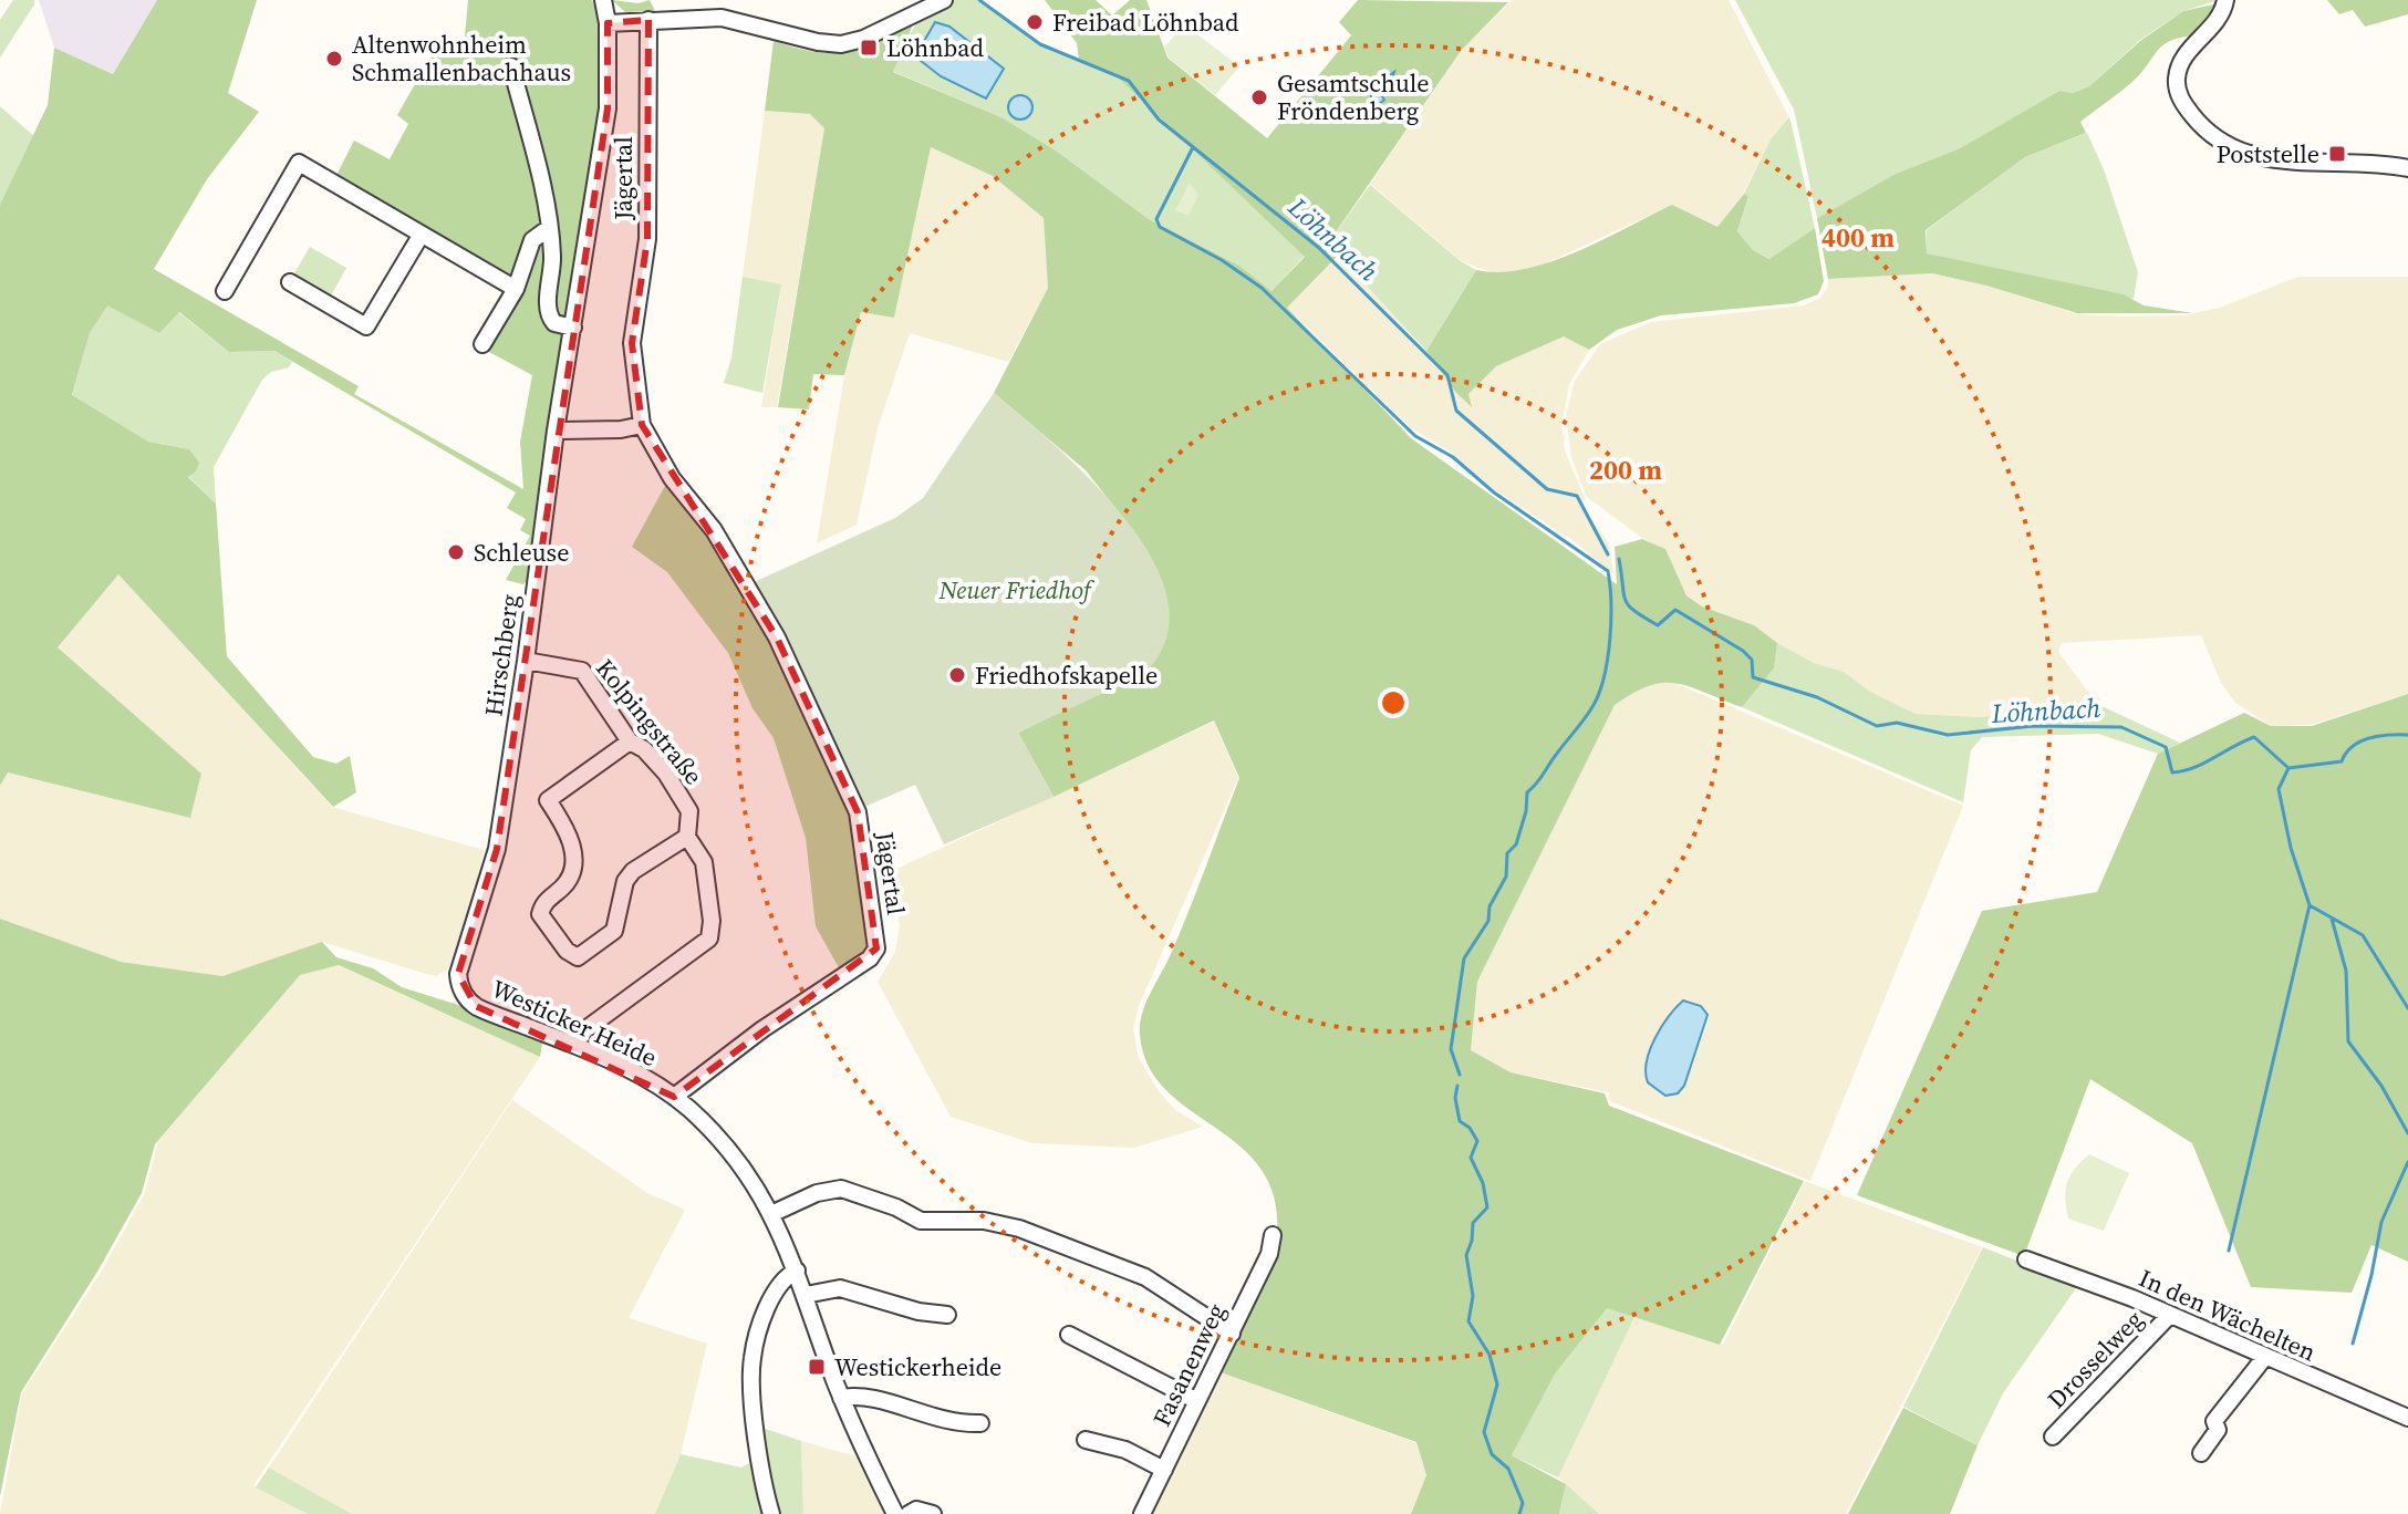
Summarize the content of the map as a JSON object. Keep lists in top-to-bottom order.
{
  "streets": {
    "street": [
      "Jägertal",
      "Hirschberg",
      "Kolpingstraße",
      "Westicker Heide",
      "In den Wächelten",
      "Drosselweg",
      "Fasanenweg"
    ]
  },
  "crossings": [
    ["Jägertal", "Westicker Heide"],
    ["Hirschberg", "Kolpingstraße"],
    ["Hirschberg", "Westicker Heide"],
    ["Kolpingstraße", "Westicker Heide"],
    ["In den Wächelten", "Drosselweg"]
  ],
  "water": ["Löhnbach"],
  "parks": ["Neuer Friedhof"],
  "places": {
    "other": [
      "Freibad Löhnbad",
      "Altenwohnheim Schmallenbachhaus",
      "Gesamtschule Fröndenberg",
      "Schleuse",
      "Friedhofskapelle"
    ],
    "transit": ["Löhnbad", "Poststelle", "Westickerheide"]
  },
  "rings": ["400 m", "200 m"]
}
